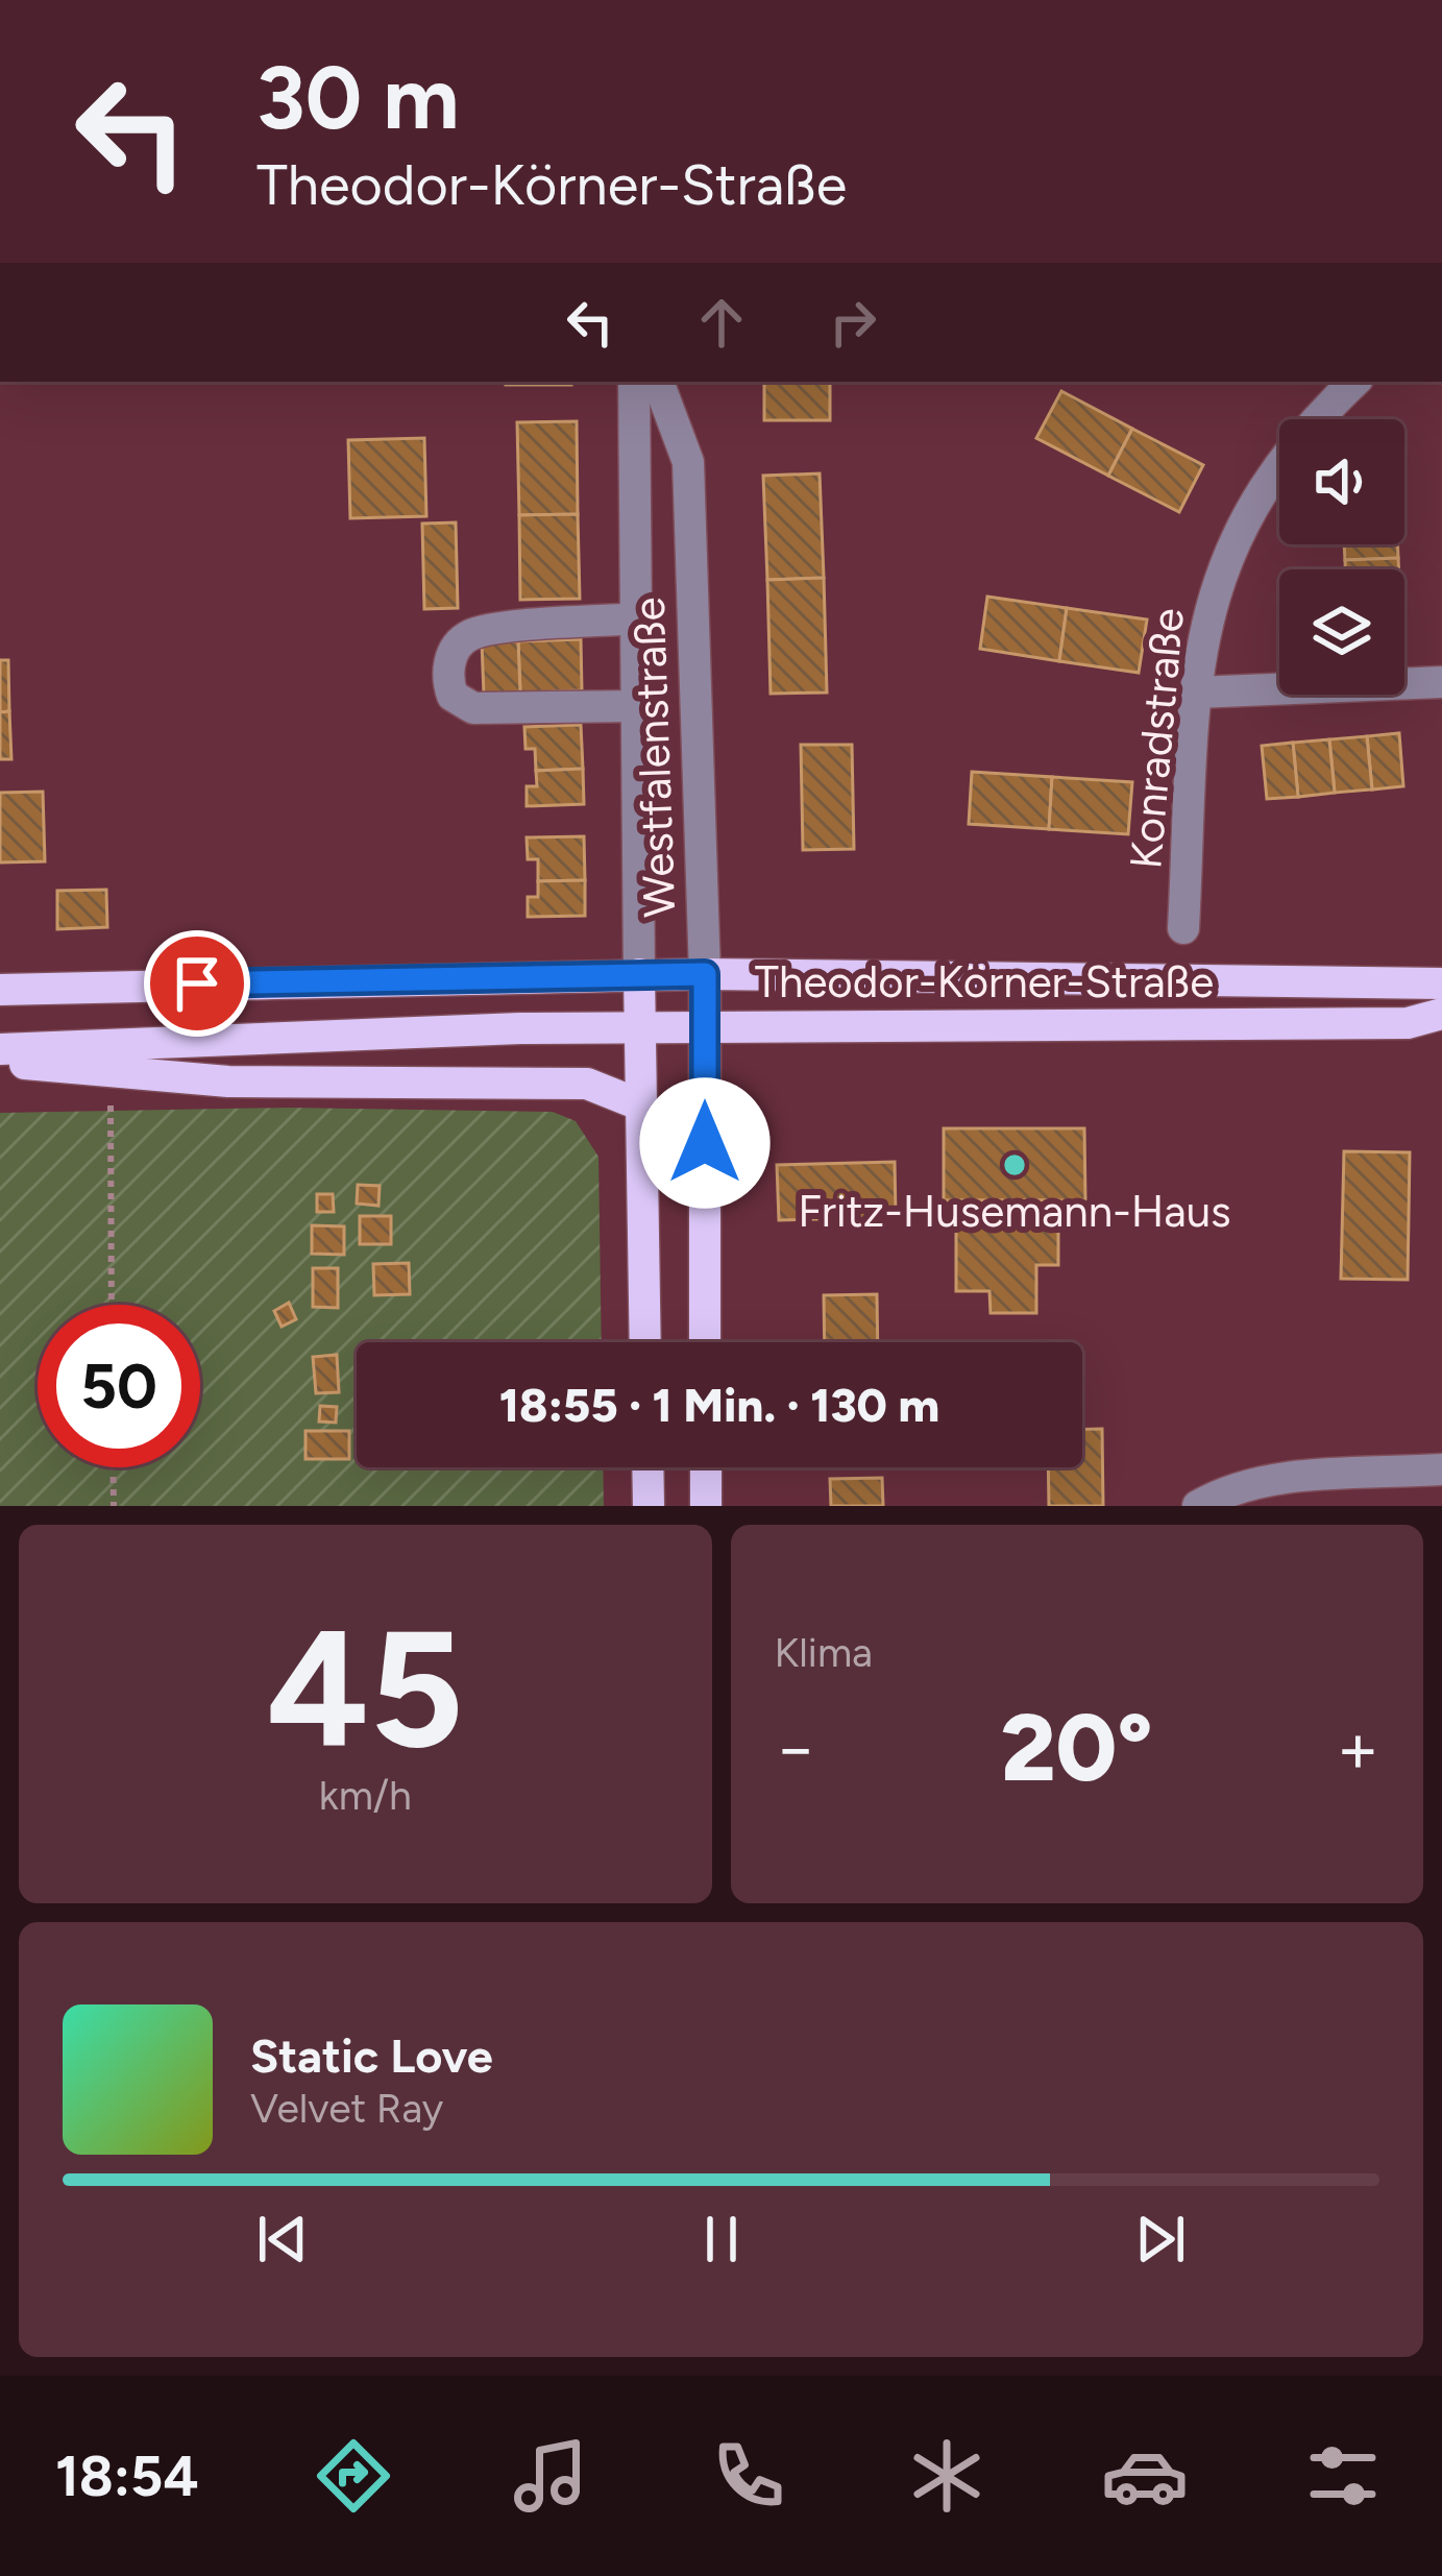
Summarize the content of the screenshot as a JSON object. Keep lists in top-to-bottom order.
{
  "streets": {
    "main road": ["Westfalenstraße", "Theodor-Körner-Straße"],
    "street": ["Konradstraße"]
  },
  "crossings": [
    ["Westfalenstraße", "Theodor-Körner-Straße"]
  ],
  "places": ["Fritz-Husemann-Haus"],
  "page": {
    "turn": ["30 m", "Theodor-Körner-Straße"],
    "limit": "50",
    "trip": "18:55 · 1 Min. · 130 m",
    "tile": [
      ["45", "km/h"],
      "Klima"
    ],
    "heat": ["−", "20°", "+"],
    "song": ["Static Love", "Velvet Ray"],
    "tabs": "18:54"
  }
}
